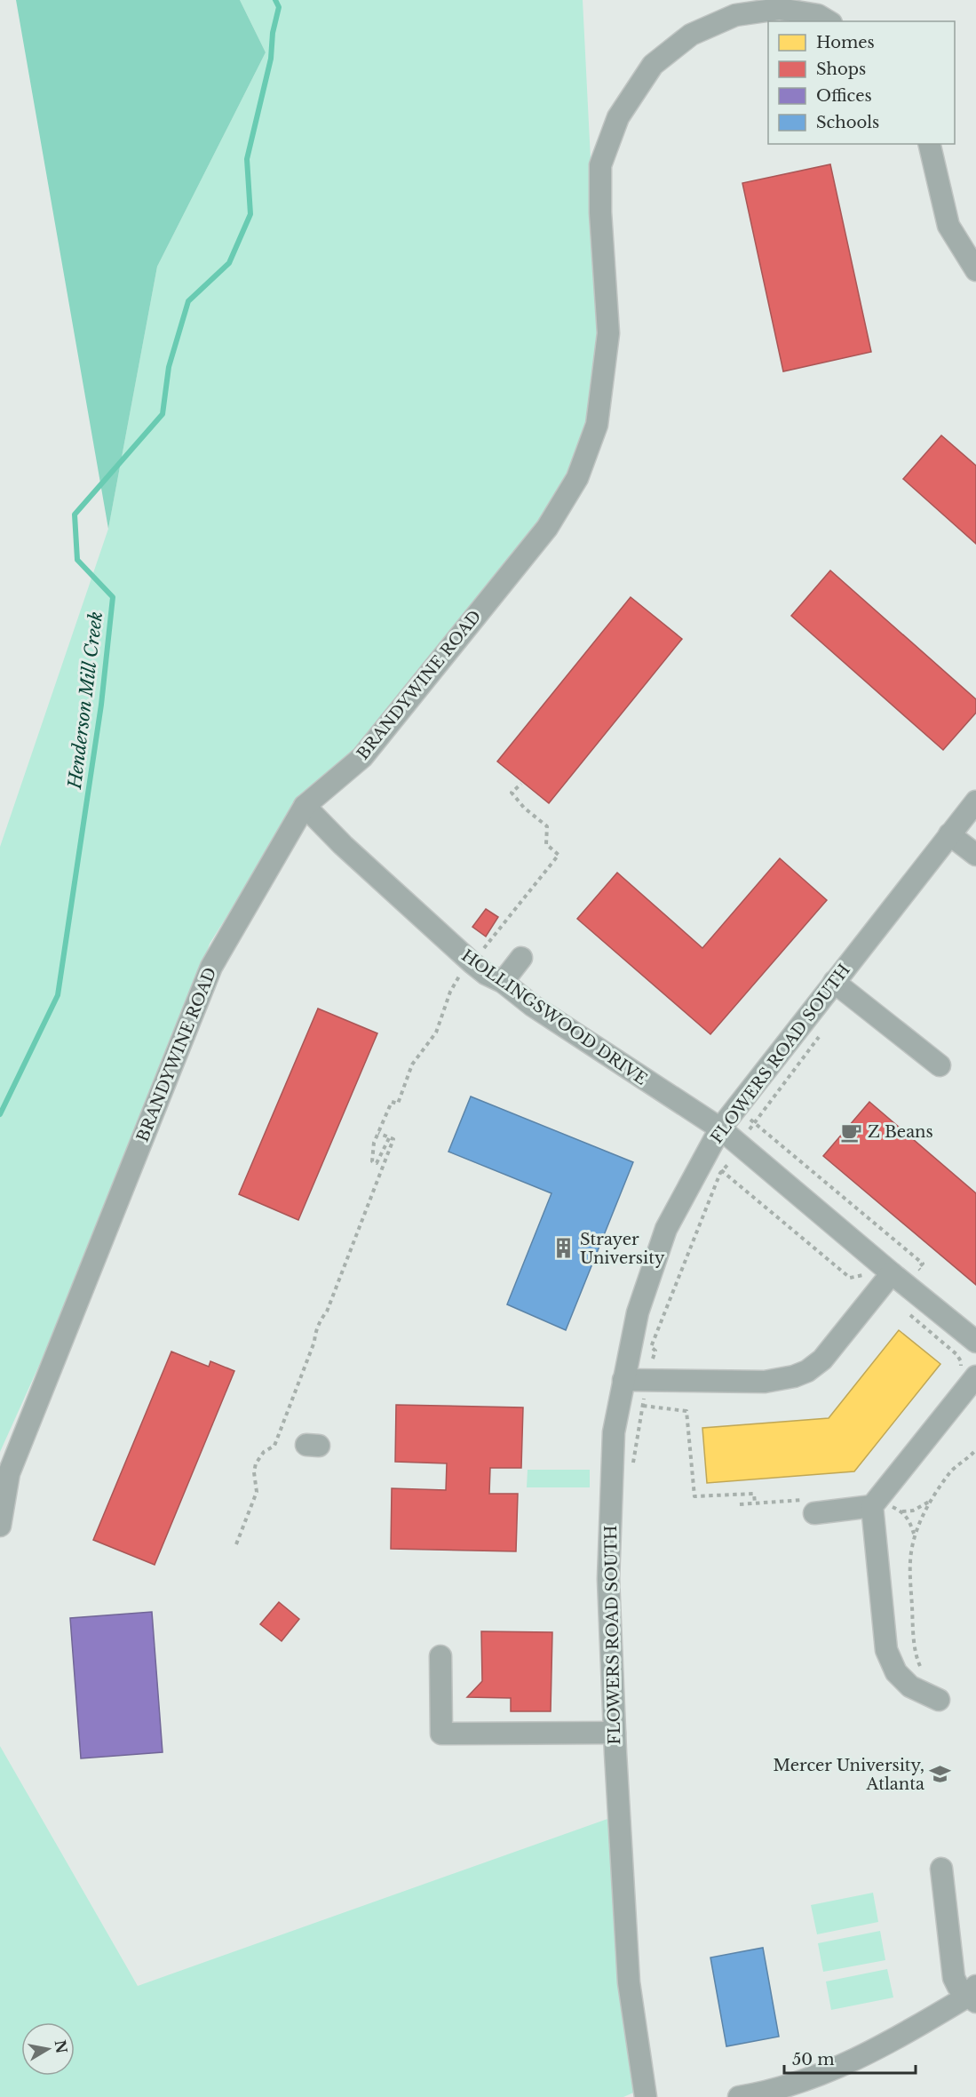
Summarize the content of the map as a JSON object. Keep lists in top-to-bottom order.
{
  "streets": {
    "street": ["BRANDYWINE ROAD", "HOLLINGSWOOD DRIVE", "FLOWERS ROAD SOUTH"]
  },
  "crossings": [
    ["BRANDYWINE ROAD", "HOLLINGSWOOD DRIVE"],
    ["HOLLINGSWOOD DRIVE", "FLOWERS ROAD SOUTH"]
  ],
  "water": ["Henderson Mill Creek"],
  "places": {
    "cafe": ["Z Beans"],
    "building": ["Strayer University"],
    "school or university": ["Mercer University, Atlanta"]
  },
  "legend": [
    "Homes",
    "Shops",
    "Offices",
    "Schools"
  ],
  "scale_bar": "50 m",
  "north": "right"
}
